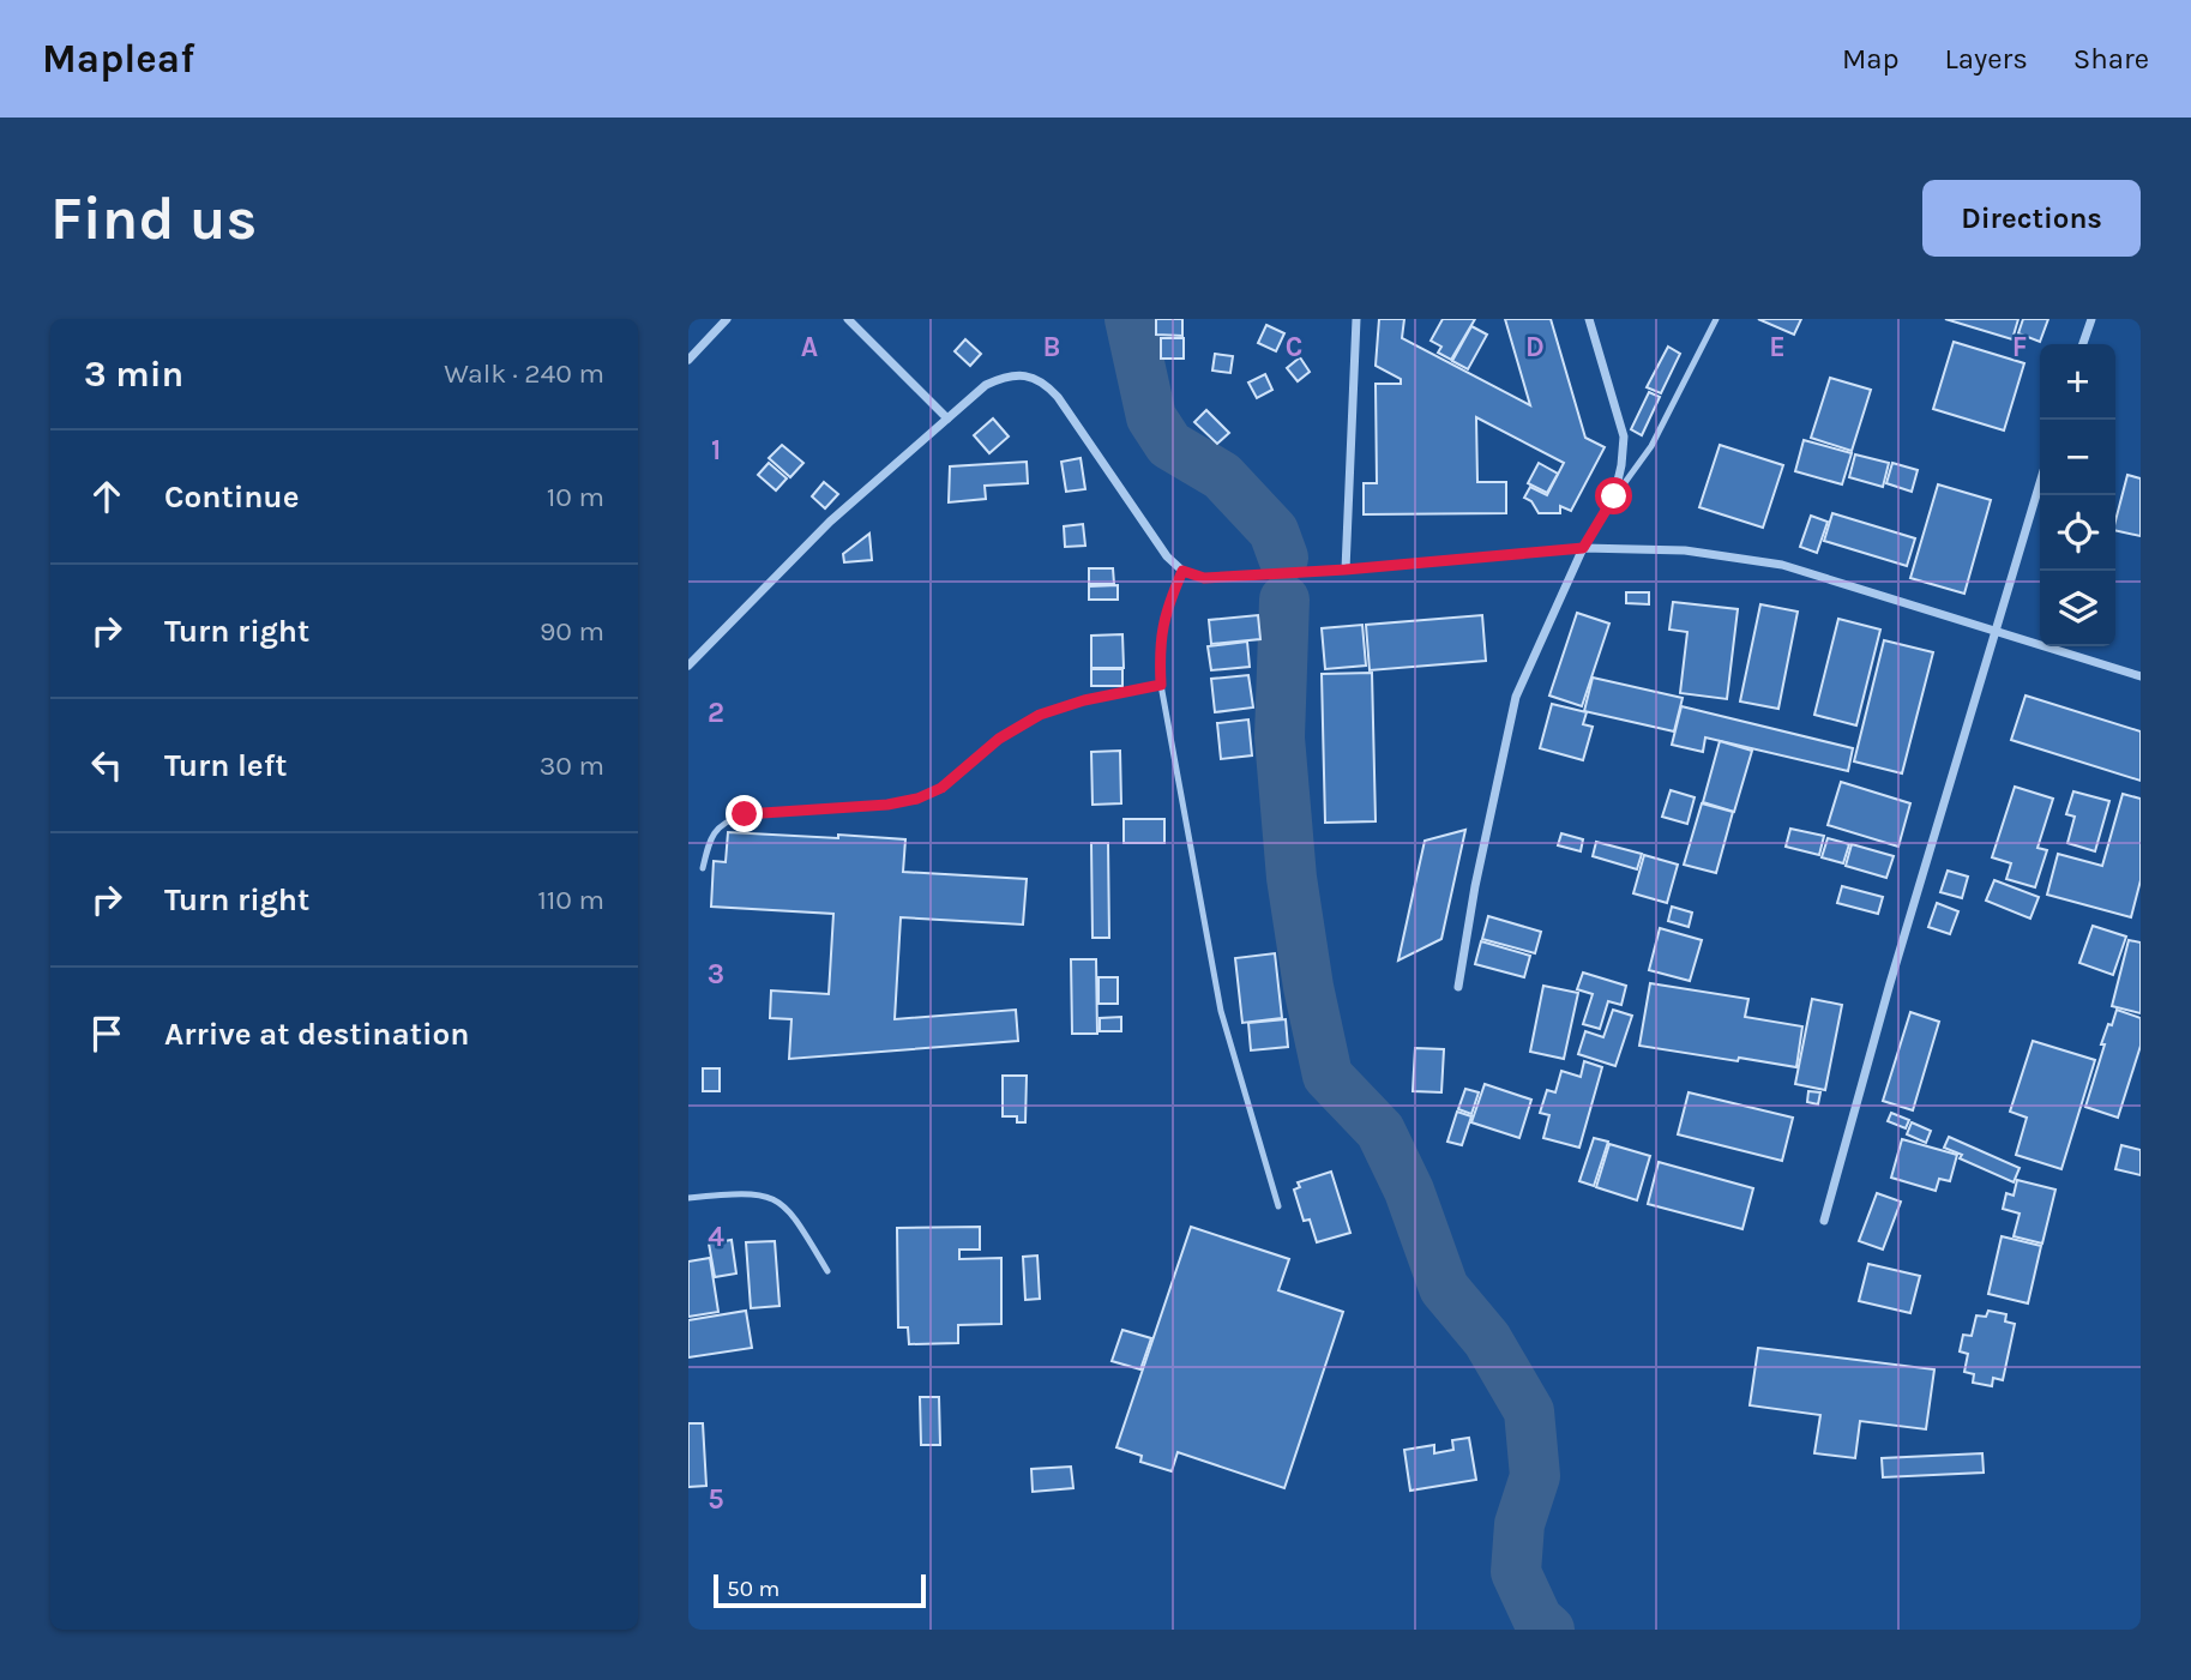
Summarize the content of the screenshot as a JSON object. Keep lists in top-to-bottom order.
{
  "scale_bar": "50 m",
  "page": {
    "header": "Mapleaf",
    "nav": ["Map", "Layers", "Share"],
    "buttons": "Directions",
    "title": "Find us",
    "heading": ["3 min", "Walk · 240 m"],
    "map_buttons": ["+", "−"],
    "list": [
      ["Continue", "10 m"],
      ["Turn right", "90 m"],
      ["Turn left", "30 m"],
      ["Turn right", "110 m"],
      "Arrive at destination"
    ],
    "scale": "50 m"
  },
  "grid": {
    "columns": [
      "A",
      "B",
      "C",
      "D",
      "E",
      "F"
    ],
    "rows": [
      "1",
      "2",
      "3",
      "4",
      "5"
    ]
  }
}
